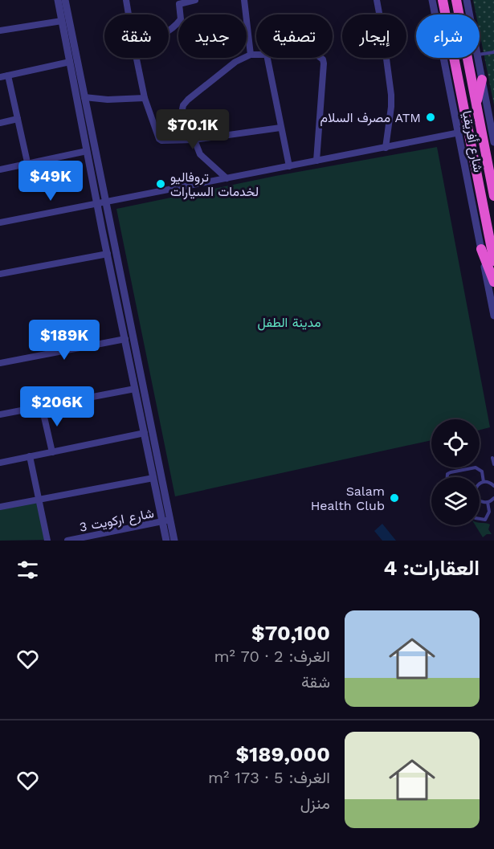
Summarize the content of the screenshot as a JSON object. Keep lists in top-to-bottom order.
{
  "streets": {
    "street": ["شارع أفريقيا", "شارع اركويت 3"]
  },
  "parks": ["مدينة الطفل"],
  "places": ["مصرف السلام ATM", "تروفاليو لخدمات السيارات", "Salam Health Club"],
  "page": {
    "chip": [
      "شراء",
      "إيجار",
      "تصفية",
      "جديد",
      "شقة"
    ],
    "price": [
      "$70.1K",
      "$49K",
      "$189K",
      "$206K"
    ],
    "heading": "العقارات: 4",
    "list": [
      {
        "name": "$70,100",
        "note": "الغرف: 2 · 70 m² · شقة"
      },
      {
        "name": "$189,000",
        "note": "الغرف: 5 · 173 m² · منزل"
      }
    ]
  }
}
